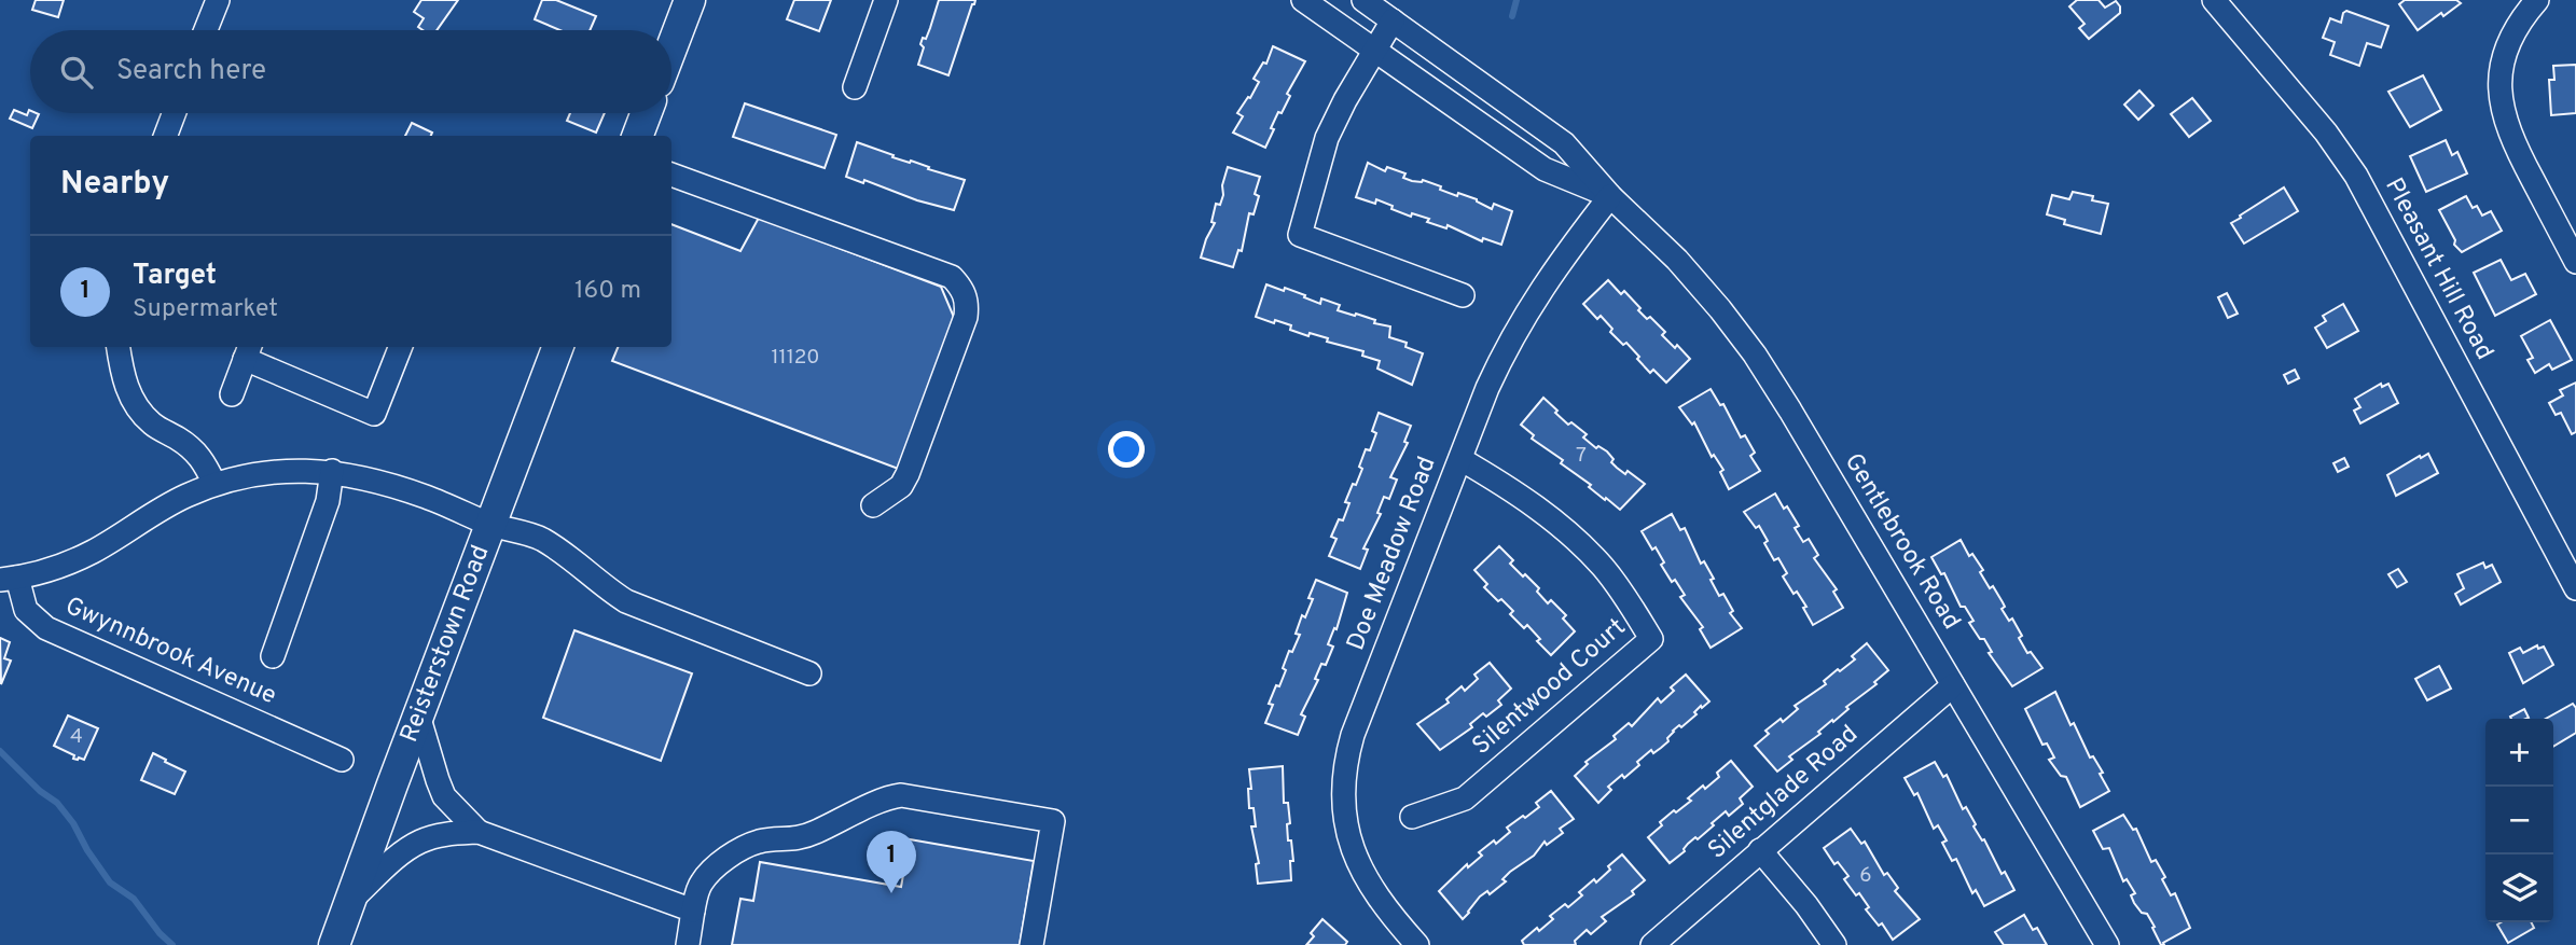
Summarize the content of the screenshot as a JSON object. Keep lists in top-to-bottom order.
{
  "streets": {
    "main road": ["Reisterstown Road"],
    "street": [
      "Pleasant Hill Road",
      "Gentlebrook Road",
      "Doe Meadow Road",
      "Gwynnbrook Avenue",
      "Silentwood Court",
      "Silentglade Road"
    ]
  },
  "crossings": [
    ["Gentlebrook Road", "Doe Meadow Road"],
    ["Gentlebrook Road", "Silentglade Road"],
    ["Doe Meadow Road", "Silentwood Court"]
  ],
  "house_numbers": [
    "11120",
    "7",
    "4",
    "6"
  ],
  "page": {
    "search": "Search here",
    "heading": "Nearby",
    "list": [
      {
        "mark": "1",
        "name": "Target",
        "note": "Supermarket",
        "value": "160 m"
      }
    ],
    "map_buttons": ["+", "−"],
    "pins": "1"
  }
}
